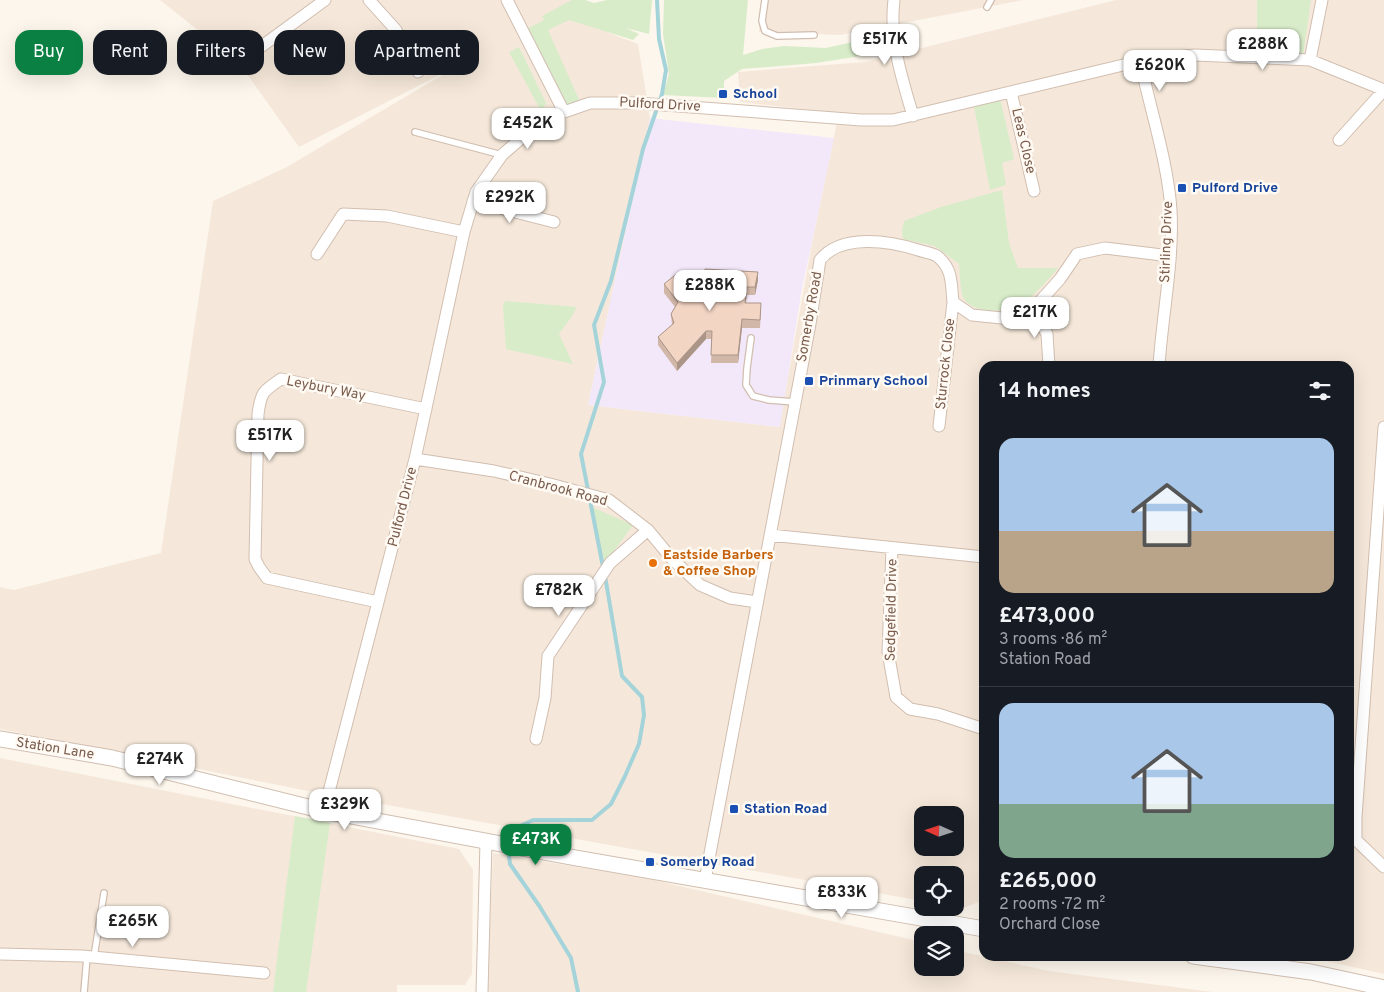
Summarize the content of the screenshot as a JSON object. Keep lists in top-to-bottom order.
{
  "streets": {
    "street": [
      "Pulford Drive",
      "Leas Close",
      "Stirling Drive",
      "Somerby Road",
      "Sturrock Close",
      "Leybury Way",
      "Cranbrook Road",
      "Sedgefield Drive",
      "Station Lane"
    ]
  },
  "crossings": [
    ["Pulford Drive", "Leas Close"],
    ["Pulford Drive", "Stirling Drive"],
    ["Pulford Drive", "Leybury Way"],
    ["Pulford Drive", "Cranbrook Road"],
    ["Pulford Drive", "Station Lane"],
    ["Somerby Road", "Sturrock Close"],
    ["Somerby Road", "Cranbrook Road"],
    ["Somerby Road", "Sedgefield Drive"]
  ],
  "places": {
    "transit": [
      "School",
      "Pulford Drive",
      "Prinmary School",
      "Station Road",
      "Somerby Road"
    ],
    "other": ["Eastside Barbers & Coffee Shop"]
  },
  "north": "left",
  "page": {
    "price": [
      "£517K",
      "£288K",
      "£620K",
      "£452K",
      "£292K",
      "£288K",
      "£217K",
      "£517K",
      "£782K",
      "£274K",
      "£329K",
      "£473K",
      "£833K",
      "£265K"
    ],
    "chip": [
      "Buy",
      "Rent",
      "Filters",
      "New",
      "Apartment"
    ],
    "heading": "14 homes",
    "list": [
      {
        "name": "£473,000",
        "note": "3 rooms · 86 m² · Station Road"
      },
      {
        "name": "£265,000",
        "note": "2 rooms · 72 m² · Orchard Close"
      }
    ]
  }
}
